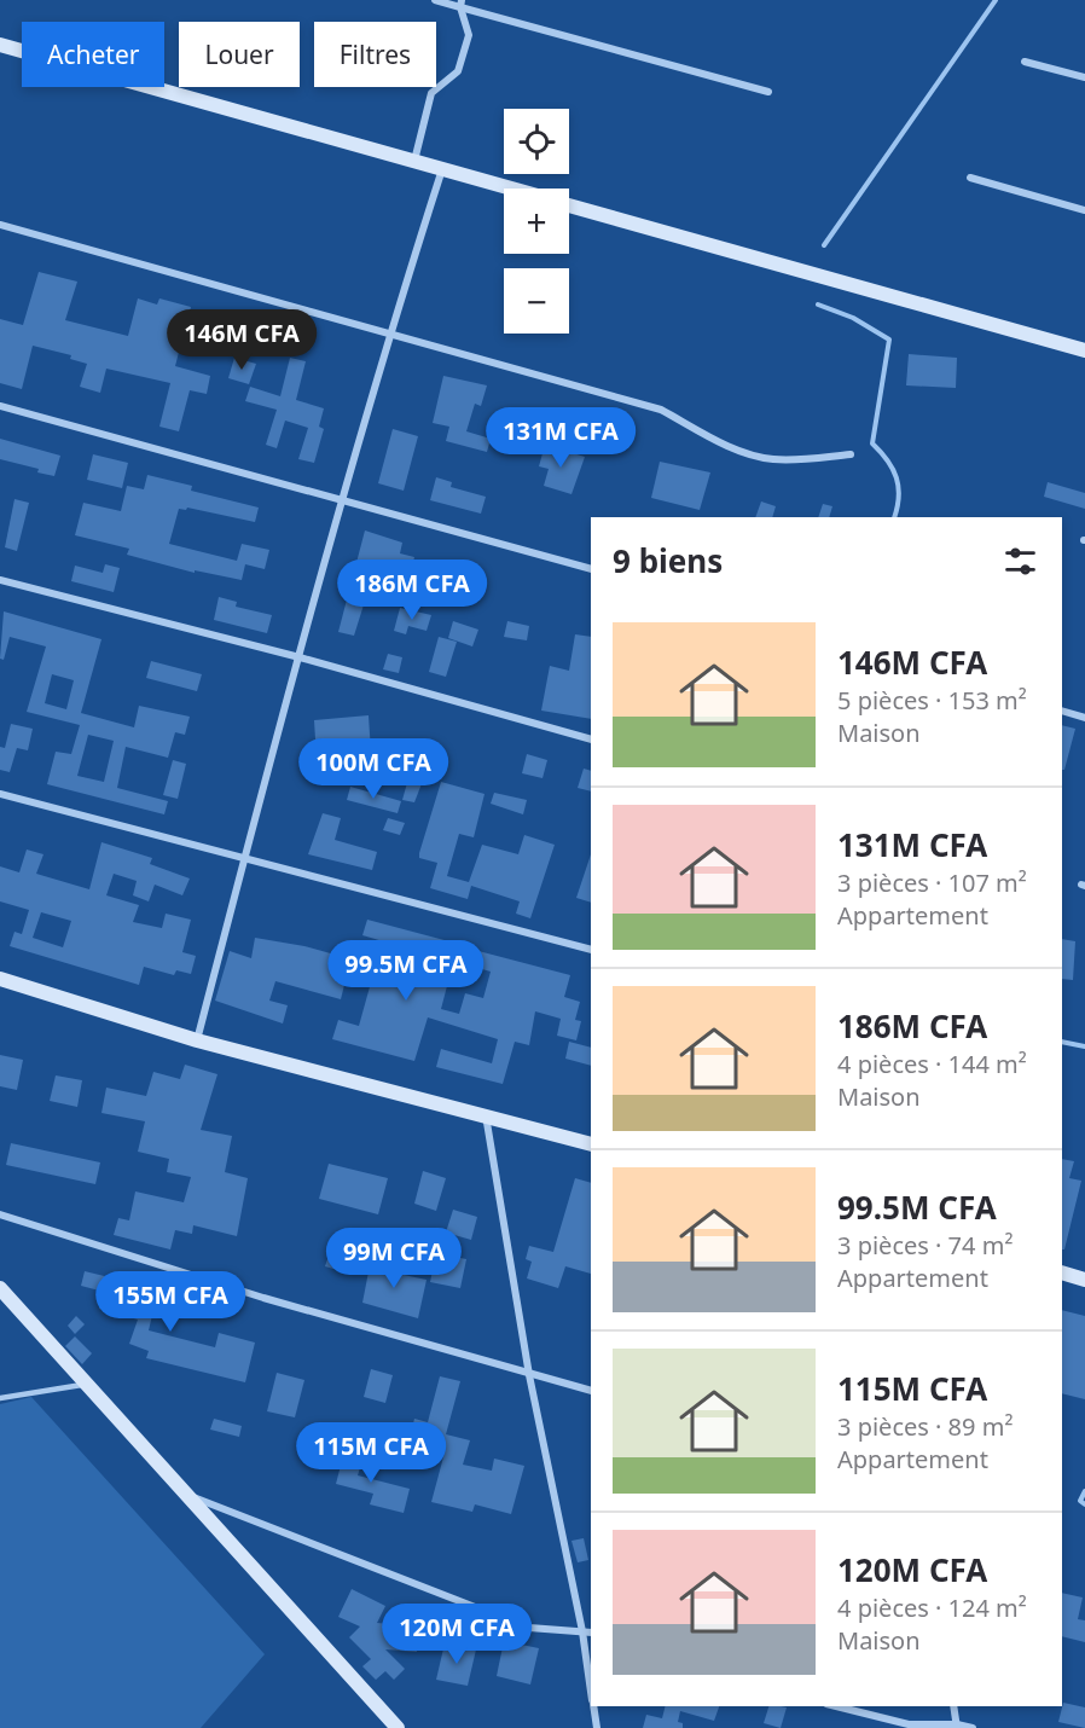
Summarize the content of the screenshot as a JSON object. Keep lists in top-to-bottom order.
{
  "page": {
    "chip": ["Acheter", "Louer", "Filtres"],
    "map_buttons": ["+", "−"],
    "price": [
      "146M CFA",
      "131M CFA",
      "186M CFA",
      "100M CFA",
      "99.5M CFA",
      "99M CFA",
      "155M CFA",
      "115M CFA",
      "120M CFA"
    ],
    "heading": "9 biens",
    "list": [
      {
        "name": "146M CFA",
        "note": "5 pièces · 153 m² · Maison"
      },
      {
        "name": "131M CFA",
        "note": "3 pièces · 107 m² · Appartement"
      },
      {
        "name": "186M CFA",
        "note": "4 pièces · 144 m² · Maison"
      },
      {
        "name": "99.5M CFA",
        "note": "3 pièces · 74 m² · Appartement"
      },
      {
        "name": "115M CFA",
        "note": "3 pièces · 89 m² · Appartement"
      },
      {
        "name": "120M CFA",
        "note": "4 pièces · 124 m² · Maison"
      }
    ]
  }
}
